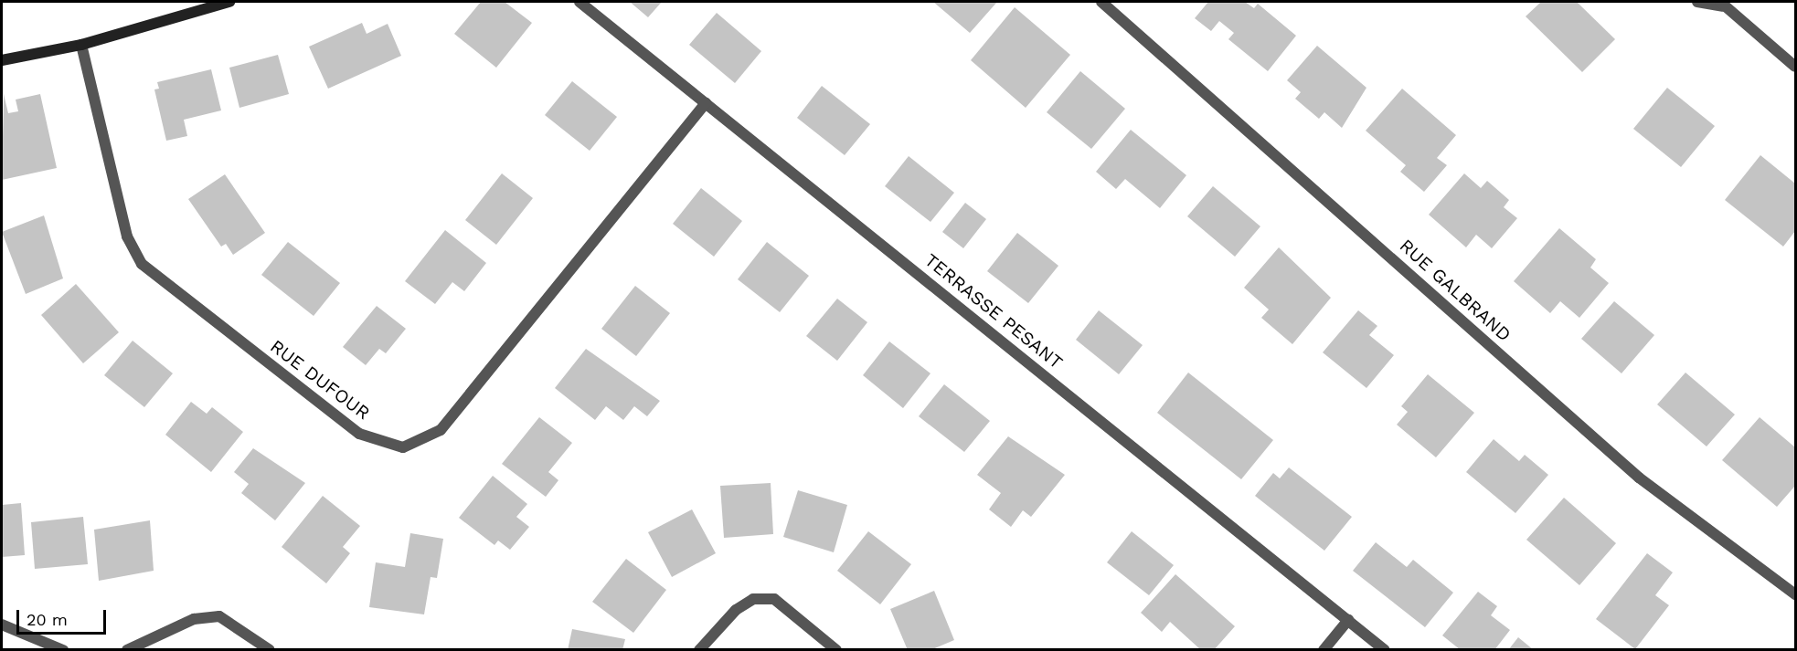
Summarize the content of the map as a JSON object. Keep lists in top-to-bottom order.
{
  "streets": {
    "street": ["RUE GALBRAND", "TERRASSE PESANT", "RUE DUFOUR"]
  },
  "crossings": [
    ["TERRASSE PESANT", "RUE DUFOUR"]
  ],
  "scale_bar": "20 m"
}
